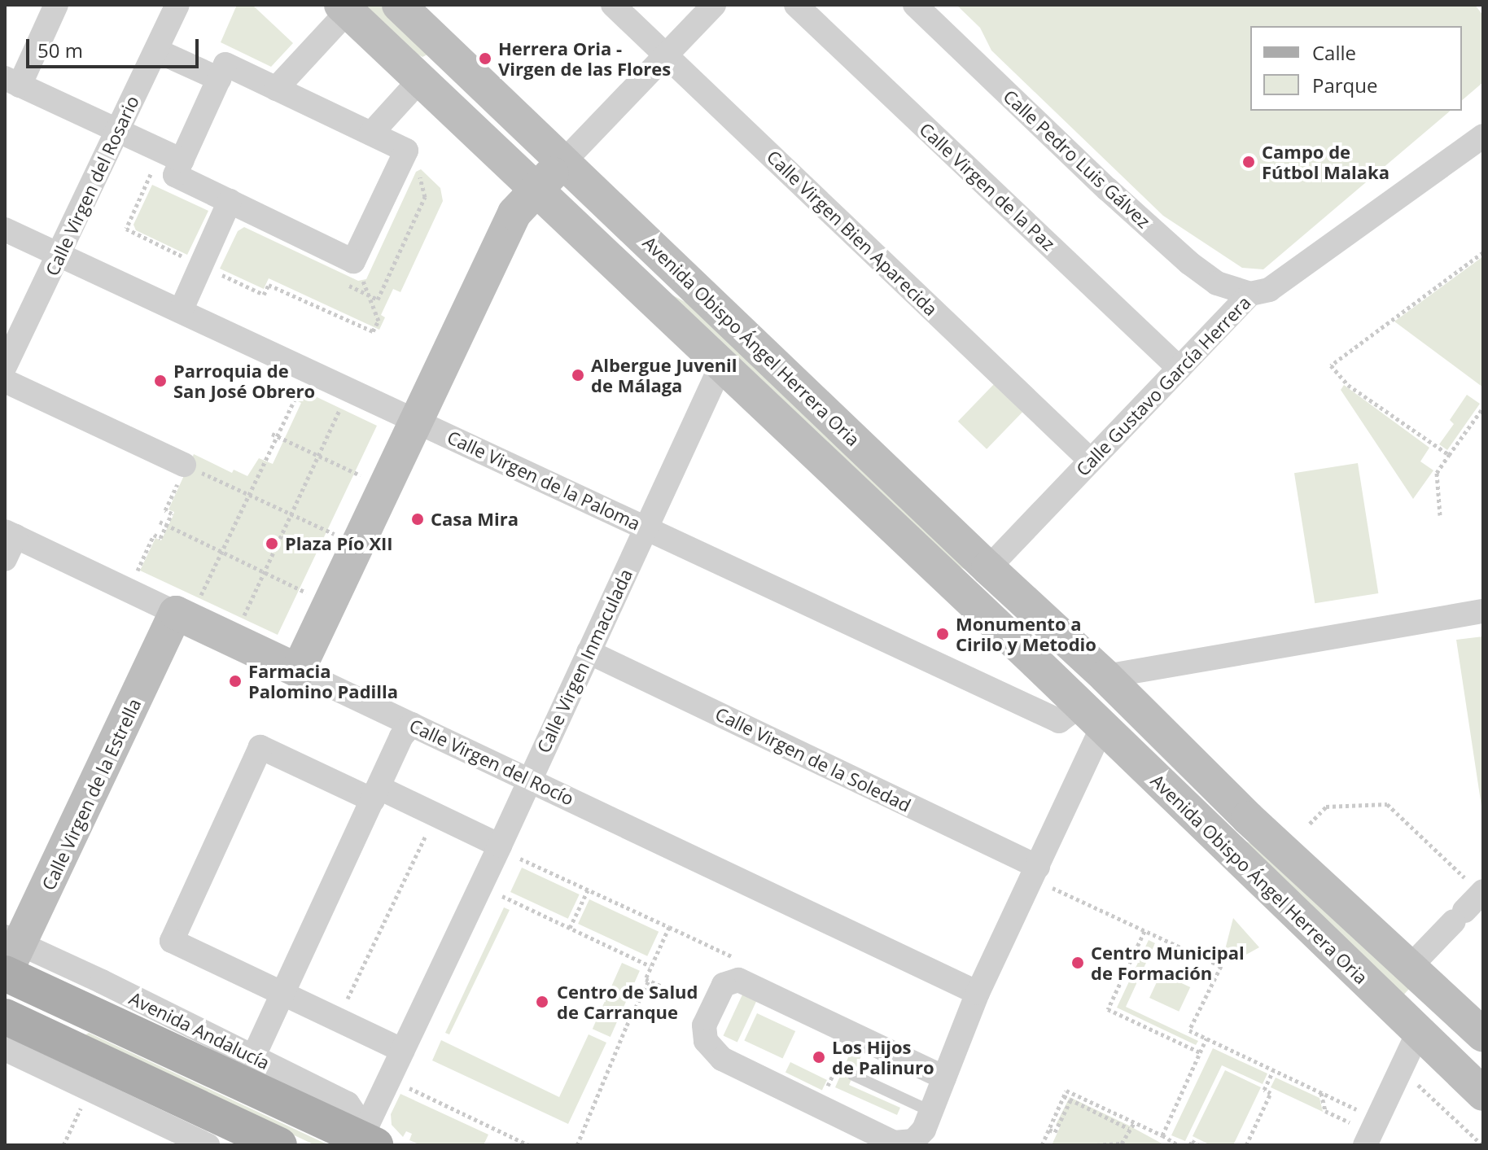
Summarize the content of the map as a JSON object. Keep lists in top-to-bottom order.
{
  "streets": {
    "main road": [
      "Avenida Obispo Ángel Herrera Oria",
      "Calle Virgen del Rocío",
      "Calle Virgen de la Estrella",
      "Avenida Andalucía"
    ],
    "street": [
      "Calle Pedro Luis Gálvez",
      "Calle Virgen del Rosario",
      "Calle Virgen de la Paz",
      "Calle Virgen Bien Aparecida",
      "Calle Gustavo García Herrera",
      "Calle Virgen de la Paloma",
      "Calle Virgen Inmaculada",
      "Calle Virgen de la Soledad"
    ]
  },
  "crossings": [
    ["Calle Pedro Luis Gálvez", "Calle Gustavo García Herrera"],
    ["Calle Virgen del Rosario", "Calle Virgen de la Paloma"],
    ["Calle Virgen de la Paz", "Calle Gustavo García Herrera"],
    ["Calle Virgen Bien Aparecida", "Calle Gustavo García Herrera"],
    ["Avenida Obispo Ángel Herrera Oria", "Calle Gustavo García Herrera"],
    ["Avenida Obispo Ángel Herrera Oria", "Calle Virgen de la Paloma"],
    ["Avenida Obispo Ángel Herrera Oria", "Calle Virgen Inmaculada"],
    ["Calle Virgen de la Paloma", "Calle Virgen Inmaculada"],
    ["Calle Virgen Inmaculada", "Calle Virgen de la Soledad"],
    ["Calle Virgen Inmaculada", "Calle Virgen del Rocío"],
    ["Calle Virgen Inmaculada", "Avenida Andalucía"],
    ["Calle Virgen del Rocío", "Calle Virgen de la Estrella"],
    ["Calle Virgen de la Estrella", "Avenida Andalucía"]
  ],
  "places": [
    "Herrera Oria - Virgen de las Flores",
    "Campo de Fútbol Malaka",
    "Albergue Juvenil de Málaga",
    "Parroquia de San José Obrero",
    "Casa Mira",
    "Plaza Pío XII",
    "Monumento a Cirilo y Metodio",
    "Farmacia Palomino Padilla",
    "Centro Municipal de Formación",
    "Centro de Salud de Carranque",
    "Los Hijos de Palinuro"
  ],
  "legend": ["Calle", "Parque"],
  "scale_bar": "50 m"
}
